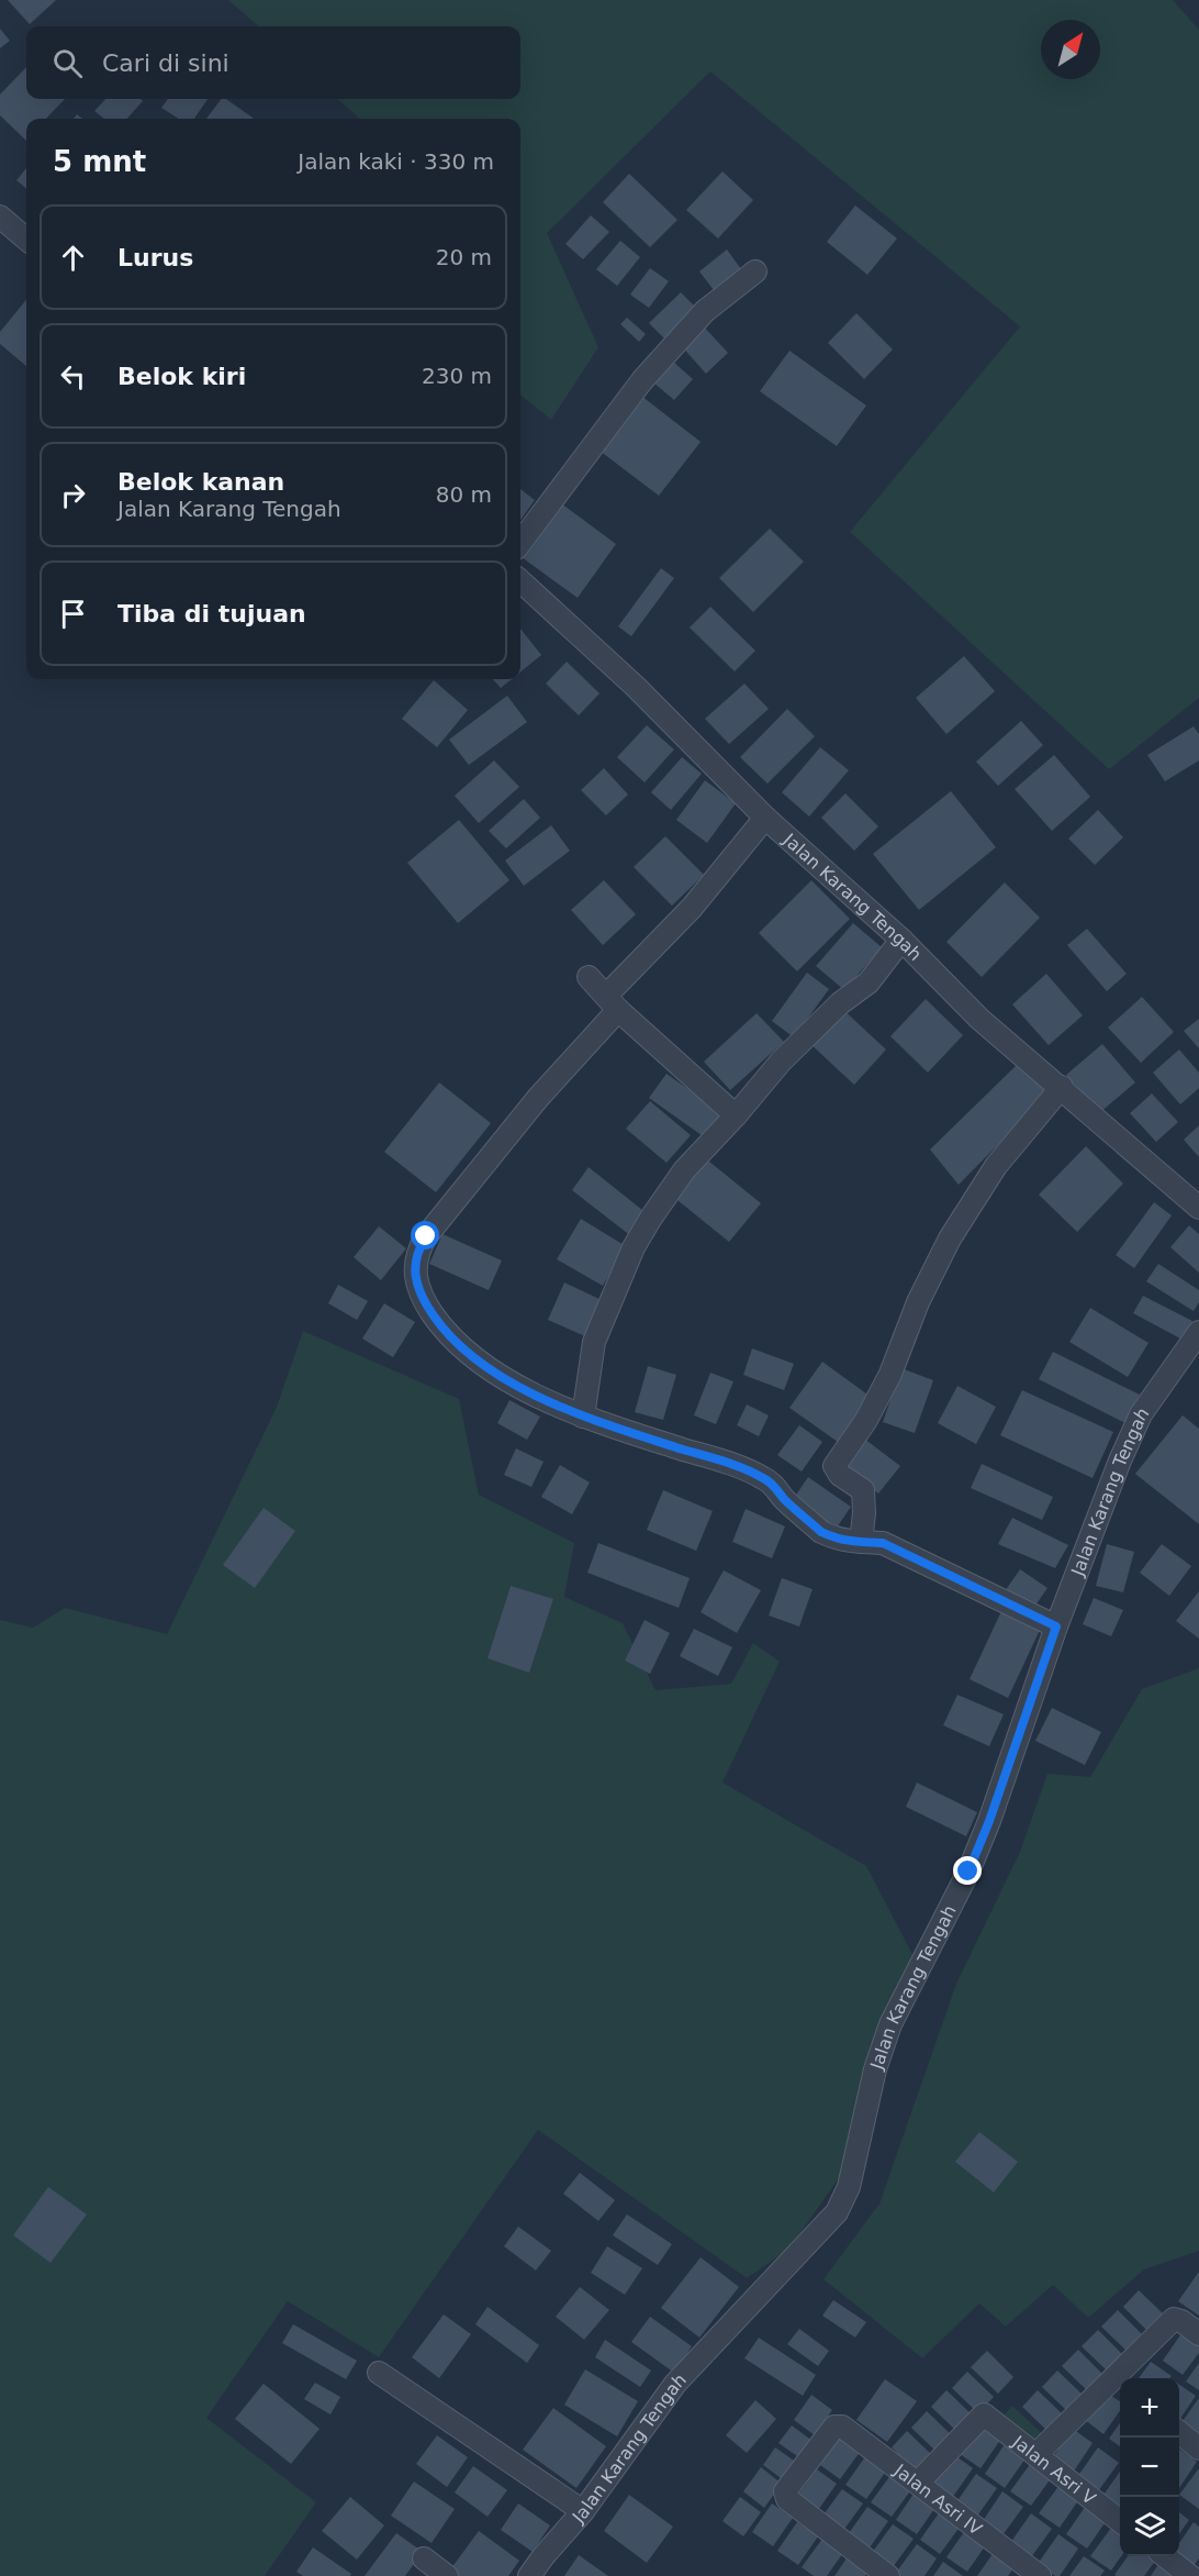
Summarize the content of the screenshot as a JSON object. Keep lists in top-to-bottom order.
{
  "streets": {
    "street": ["Jalan Karang Tengah", "Jalan Asri V", "Jalan Asri IV"]
  },
  "crossings": [
    ["Jalan Asri V", "Jalan Asri IV"]
  ],
  "north": "top right",
  "page": {
    "search": "Cari di sini",
    "heading": ["5 mnt", "Jalan kaki · 330 m"],
    "list": [
      ["Lurus", "20 m"],
      ["Belok kiri", "230 m"],
      ["Belok kanan", "Jalan Karang Tengah", "80 m"],
      "Tiba di tujuan"
    ],
    "map_buttons": ["+", "−"]
  }
}
